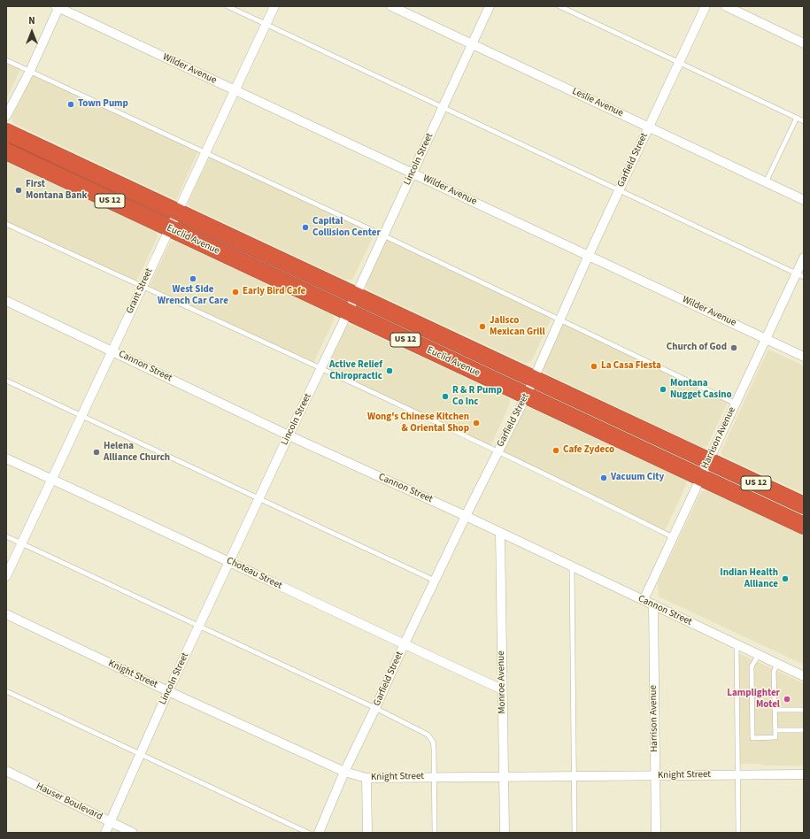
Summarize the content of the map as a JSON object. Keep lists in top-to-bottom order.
{
  "streets": {
    "highway": ["US 12", "Euclid Avenue"],
    "street": [
      "Wilder Avenue",
      "Leslie Avenue",
      "Lincoln Street",
      "Garfield Street",
      "Grant Street",
      "Cannon Street",
      "Harrison Avenue",
      "Choteau Street",
      "Knight Street",
      "Monroe Avenue",
      "Hauser Boulevard"
    ]
  },
  "crossings": [
    ["Wilder Avenue", "Lincoln Street"],
    ["Wilder Avenue", "Garfield Street"],
    ["Wilder Avenue", "Grant Street"],
    ["Wilder Avenue", "Harrison Avenue"],
    ["Leslie Avenue", "Lincoln Street"],
    ["Leslie Avenue", "Garfield Street"],
    ["Lincoln Street", "Euclid Avenue"],
    ["Lincoln Street", "Cannon Street"],
    ["Lincoln Street", "Choteau Street"],
    ["Lincoln Street", "Knight Street"],
    ["Lincoln Street", "Hauser Boulevard"],
    ["Garfield Street", "Euclid Avenue"],
    ["Garfield Street", "Cannon Street"],
    ["Garfield Street", "Choteau Street"],
    ["Garfield Street", "Knight Street"],
    ["Euclid Avenue", "Grant Street"],
    ["Euclid Avenue", "Harrison Avenue"],
    ["Grant Street", "Cannon Street"],
    ["Grant Street", "Choteau Street"],
    ["Cannon Street", "Harrison Avenue"],
    ["Cannon Street", "Monroe Avenue"],
    ["Harrison Avenue", "Knight Street"],
    ["Choteau Street", "Monroe Avenue"],
    ["Knight Street", "Monroe Avenue"]
  ],
  "places": [
    "Town Pump",
    "First Montana Bank",
    "Capital Collision Center",
    "West Side Wrench Car Care",
    "Early Bird Cafe",
    "Jalisco Mexican Grill",
    "Church of God",
    "La Casa Fiesta",
    "Active Relief Chiropractic",
    "Montana Nugget Casino",
    "R & R Pump Co Inc",
    "Wong's Chinese Kitchen & Oriental Shop",
    "Cafe Zydeco",
    "Helena Alliance Church",
    "Vacuum City",
    "Indian Health Alliance",
    "Lamplighter Motel"
  ],
  "north": "top"
}
